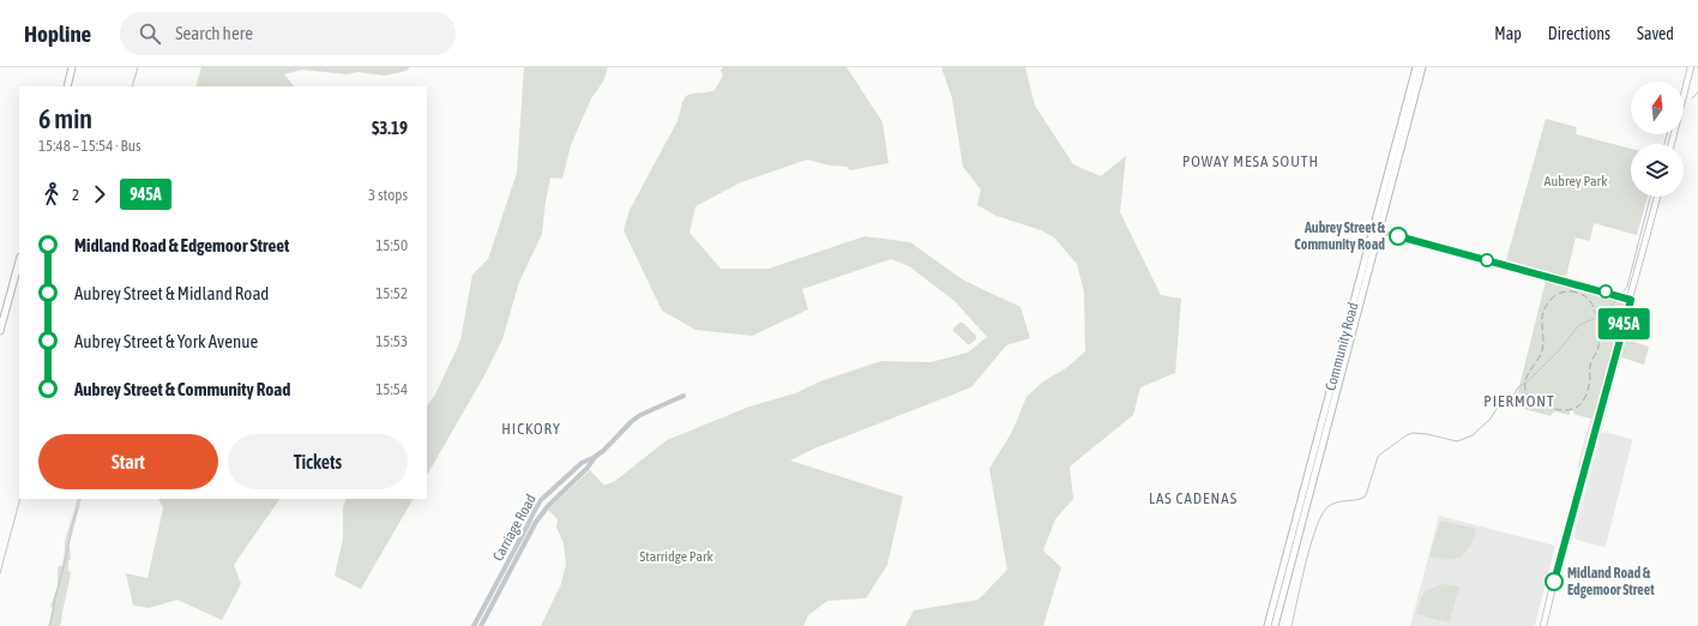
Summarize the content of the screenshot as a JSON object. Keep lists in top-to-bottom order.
{
  "streets": {
    "main road": ["Community Road"],
    "street": ["Carriage Road"]
  },
  "districts": [
    "POWAY MESA SOUTH",
    "PIERMONT",
    "HICKORY",
    "LAS CADENAS"
  ],
  "parks": ["Aubrey Park", "Starridge Park"],
  "places": ["Aubrey Street & Community Road", "Midland Road & Edgemoor Street"],
  "lines": ["bus line 945A"],
  "north": "top",
  "page": {
    "header": "Hopline",
    "search": "Search here",
    "nav": ["Map", "Directions", "Saved"],
    "on_map": "945A",
    "heading": ["6 min", "15:48 – 15:54 · Bus", "$3.19"],
    "legs": ["2", "945A", "3 stops"],
    "list": [
      {
        "name": "Midland Road & Edgemoor Street",
        "value": "15:50"
      },
      {
        "name": "Aubrey Street & Midland Road",
        "value": "15:52"
      },
      {
        "name": "Aubrey Street & York Avenue",
        "value": "15:53"
      },
      {
        "name": "Aubrey Street & Community Road",
        "value": "15:54"
      }
    ],
    "buttons": ["Start", "Tickets"]
  }
}
